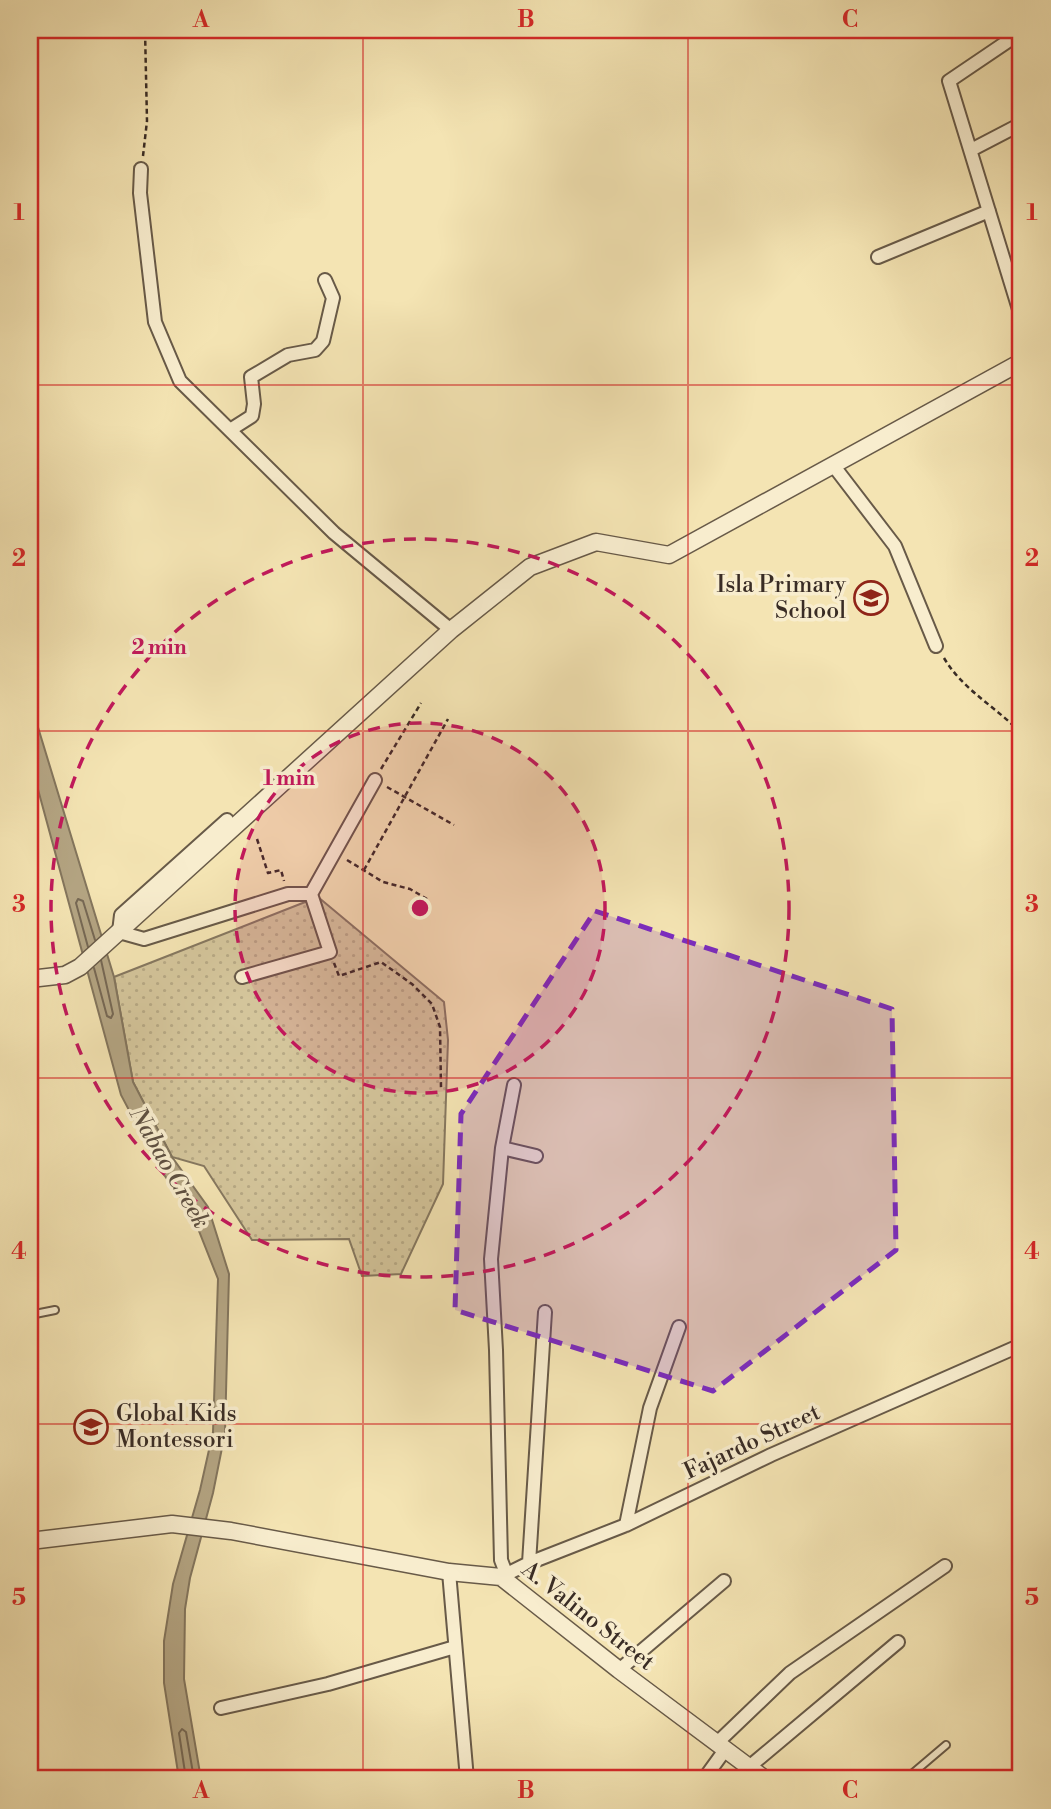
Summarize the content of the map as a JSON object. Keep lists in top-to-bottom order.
{
  "streets": {
    "street": ["Fajardo Street", "A. Valino Street"]
  },
  "crossings": [
    ["Fajardo Street", "A. Valino Street"]
  ],
  "water": ["Nabao Creek"],
  "places": {
    "school or university": ["Isla Primary School", "Global Kids Montessori"]
  },
  "grid": {
    "columns": ["A", "B", "C"],
    "rows": [
      "1",
      "2",
      "3",
      "4",
      "5"
    ]
  },
  "rings": ["2 min", "1 min"]
}
